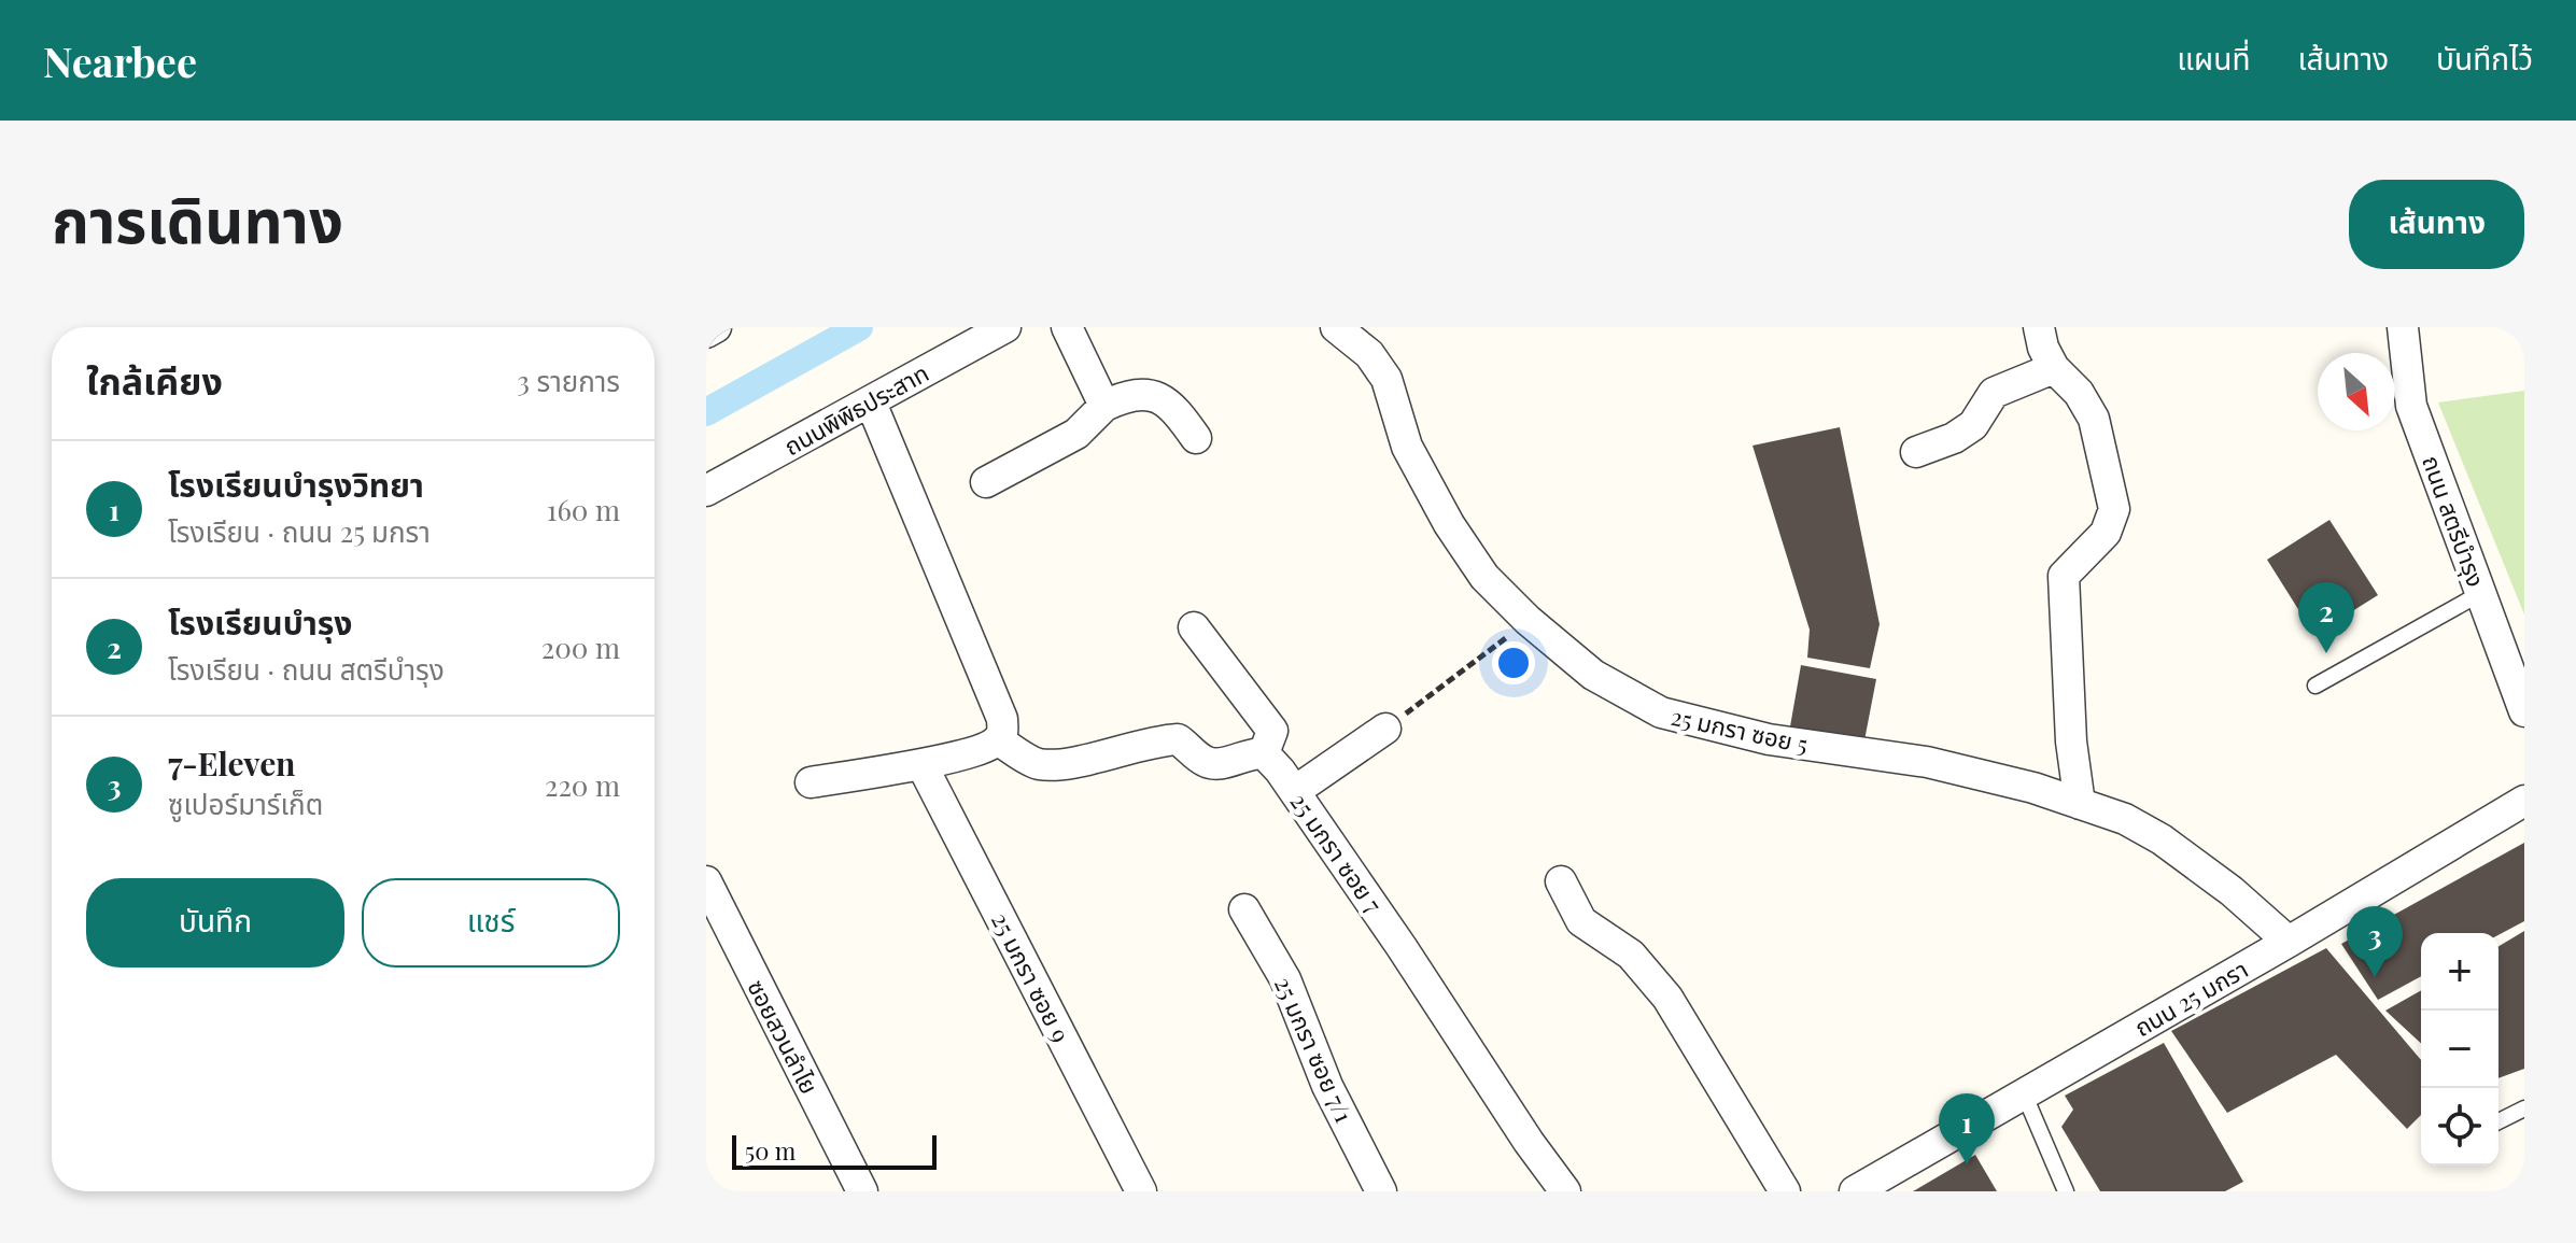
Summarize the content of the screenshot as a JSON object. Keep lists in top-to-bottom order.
{
  "streets": {
    "street": [
      "ถนนพิพิธประสาท",
      "ถนน สตรีบำรุง",
      "25 มกรา ซอย 5",
      "25 มกรา ซอย 7",
      "25 มกรา ซอย 9",
      "ถนน 25 มกรา",
      "ซอยสวนลำไย",
      "25 มกรา ซอย 7/1"
    ]
  },
  "crossings": [
    ["25 มกรา ซอย 5", "ถนน 25 มกรา"]
  ],
  "scale_bar": "50 m",
  "north": "bottom right",
  "page": {
    "header": "Nearbee",
    "nav": ["แผนที่", "เส้นทาง", "บันทึกไว้"],
    "title": "การเดินทาง",
    "buttons": [
      "เส้นทาง",
      ["บันทึก", "แชร์"]
    ],
    "heading": ["ใกล้เคียง", "3 รายการ"],
    "list": [
      {
        "mark": "1",
        "name": "โรงเรียนบำรุงวิทยา",
        "note": "โรงเรียน · ถนน 25 มกรา",
        "value": "160 m"
      },
      {
        "mark": "2",
        "name": "โรงเรียนบำรุง",
        "note": "โรงเรียน · ถนน สตรีบำรุง",
        "value": "200 m"
      },
      {
        "mark": "3",
        "name": "7-Eleven",
        "note": "ซูเปอร์มาร์เก็ต",
        "value": "220 m"
      }
    ],
    "pins": ["2", "3", "1"],
    "map_buttons": ["+", "−"],
    "scale": "50 m"
  }
}
